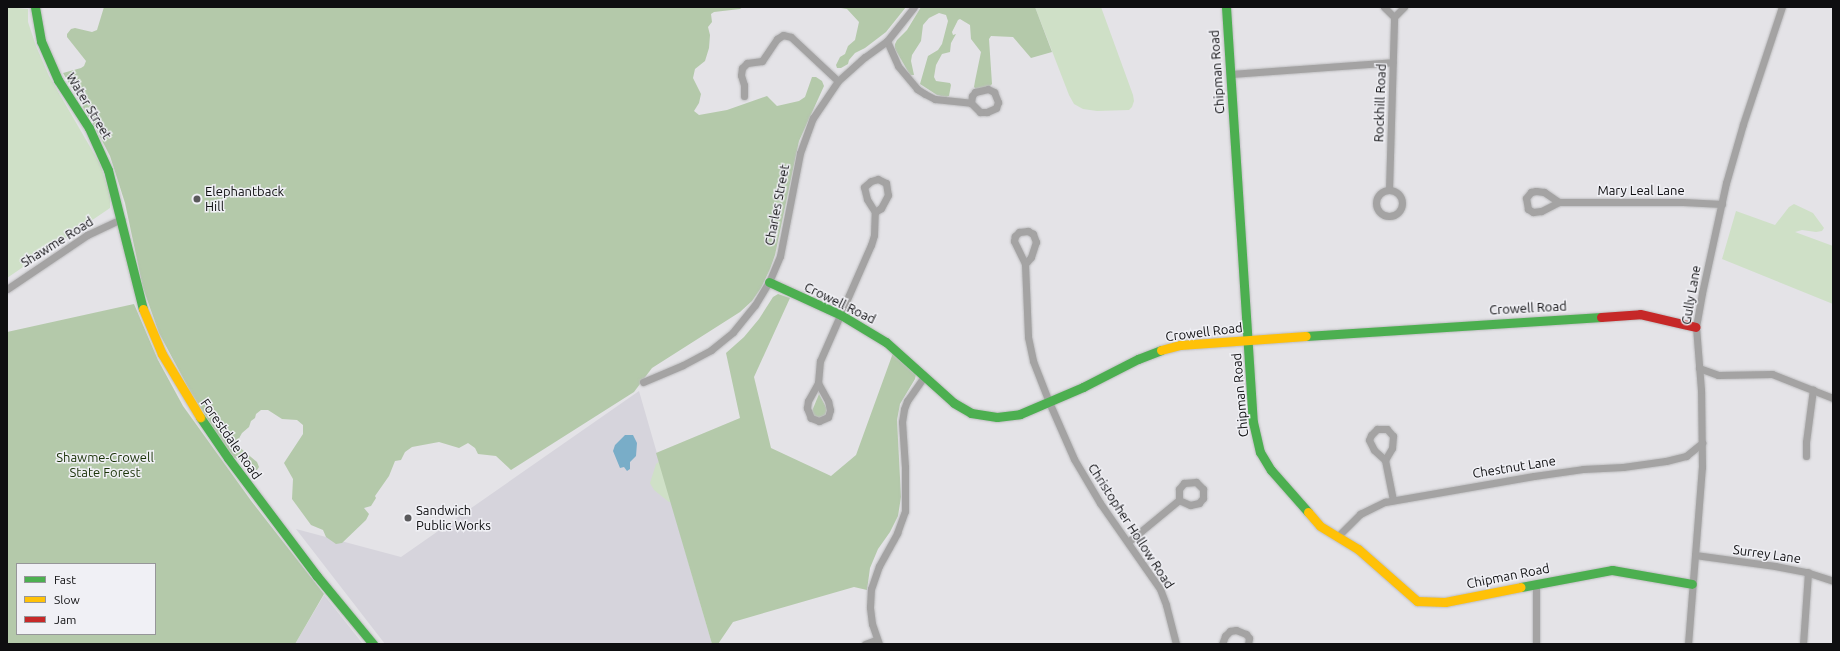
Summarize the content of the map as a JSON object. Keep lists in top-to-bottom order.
{
  "streets": {
    "street": [
      "Chipman Road",
      "Rockhill Road",
      "Water Street",
      "Mary Leal Lane",
      "Charles Street",
      "Shawme Road",
      "Gully Lane",
      "Crowell Road",
      "Forestdale Road",
      "Chestnut Lane",
      "Christopher Hollow Road",
      "Surrey Lane"
    ]
  },
  "crossings": [
    ["Chipman Road", "Gully Lane"],
    ["Chipman Road", "Crowell Road"],
    ["Chipman Road", "Chestnut Lane"],
    ["Water Street", "Shawme Road"],
    ["Water Street", "Forestdale Road"],
    ["Mary Leal Lane", "Gully Lane"],
    ["Charles Street", "Crowell Road"],
    ["Shawme Road", "Forestdale Road"],
    ["Gully Lane", "Crowell Road"],
    ["Gully Lane", "Chestnut Lane"],
    ["Gully Lane", "Surrey Lane"],
    ["Crowell Road", "Christopher Hollow Road"]
  ],
  "parks": ["Shawme-Crowell State Forest"],
  "places": ["Elephantback Hill", "Sandwich Public Works"],
  "legend": ["Fast", "Slow", "Jam"]
}
